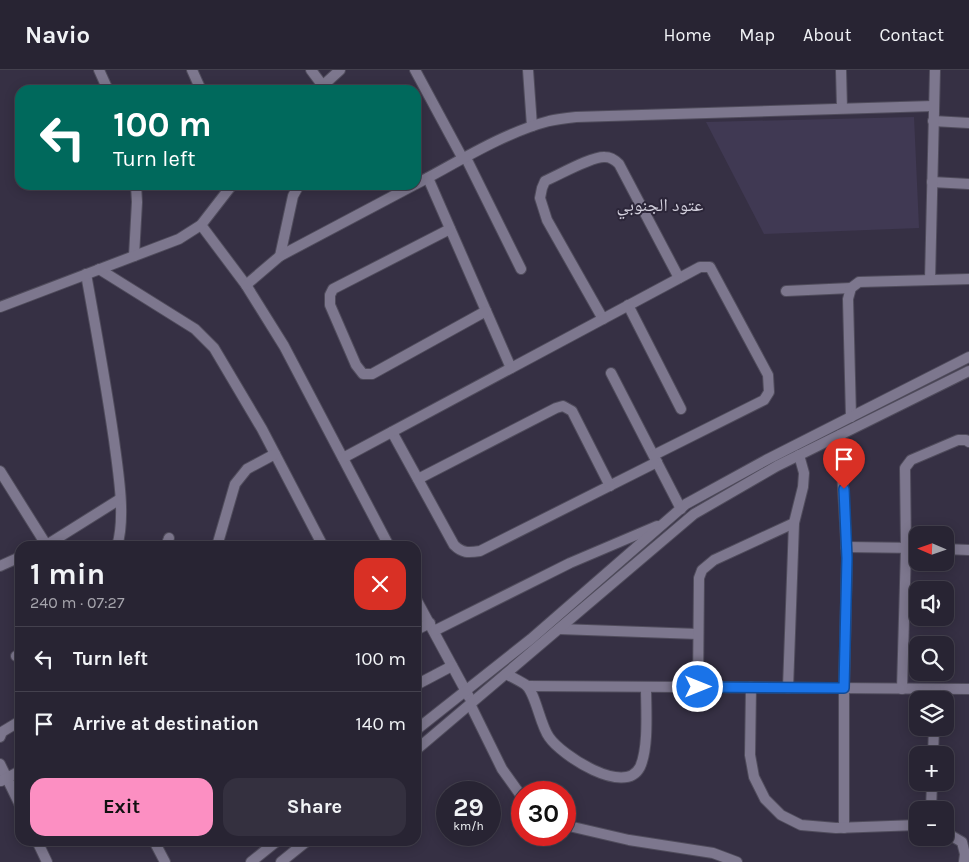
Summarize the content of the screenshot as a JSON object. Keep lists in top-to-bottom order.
{
  "districts": ["عتود الجنوبي"],
  "north": "left",
  "page": {
    "header": "Navio",
    "nav": [
      "Home",
      "Map",
      "About",
      "Contact"
    ],
    "turn": ["100 m", "Turn left"],
    "map_buttons": ["+", "−"],
    "heading": ["1 min", "240 m · 07:27"],
    "list": [
      {
        "name": "Turn left",
        "value": "100 m"
      },
      {
        "name": "Arrive at destination",
        "value": "140 m"
      }
    ],
    "buttons": ["Exit", "Share"],
    "speed": "29 km/h",
    "limit": "30"
  }
}
